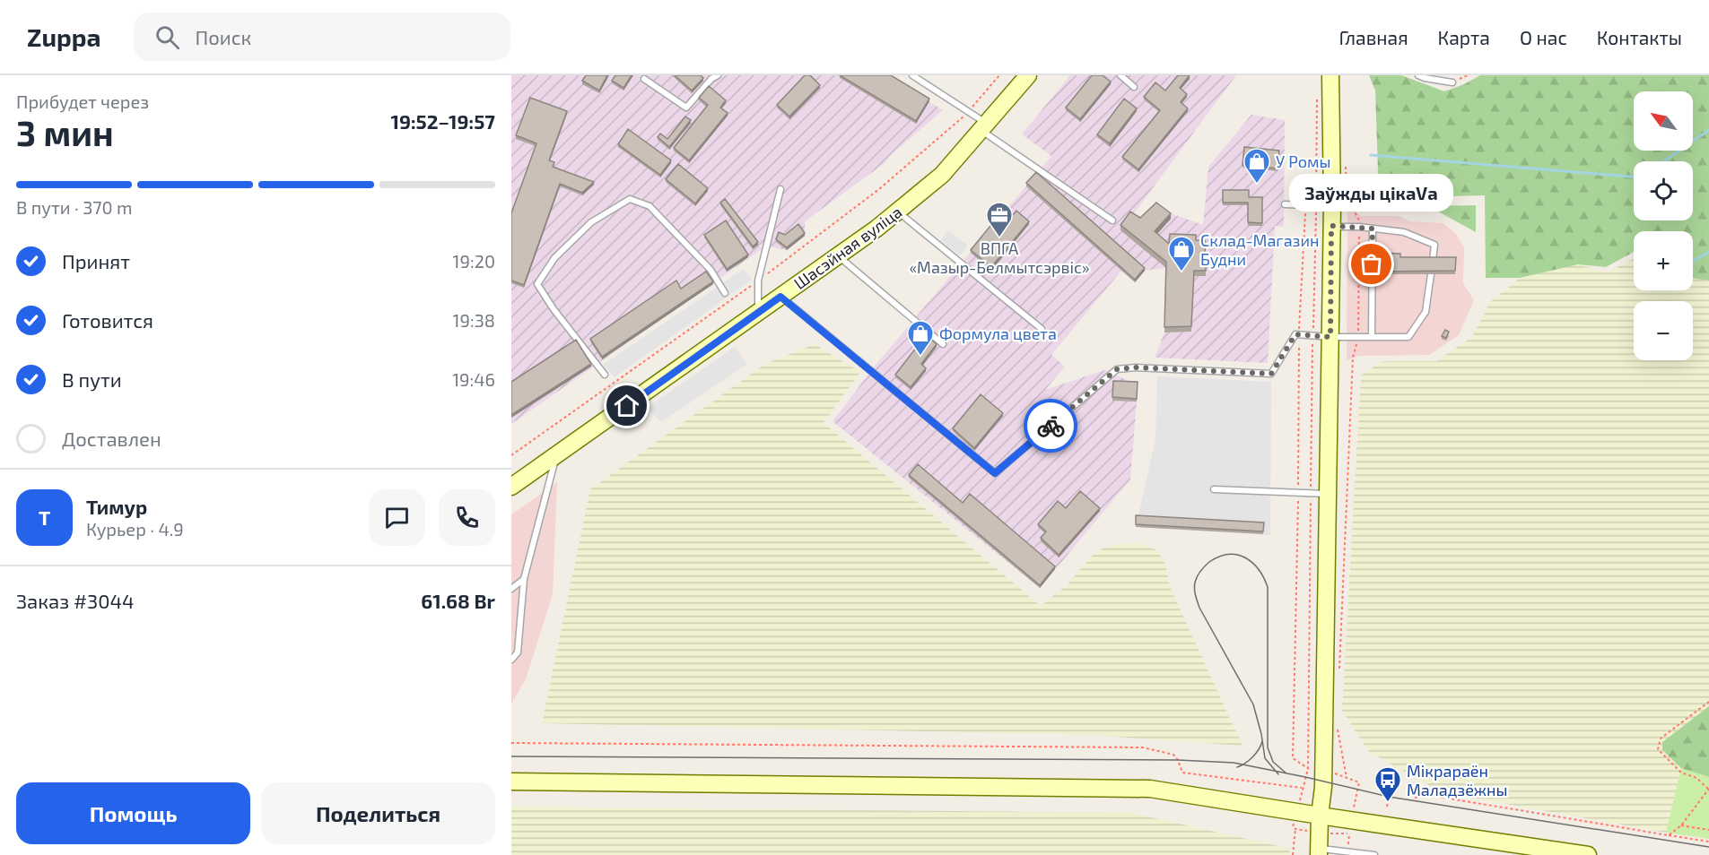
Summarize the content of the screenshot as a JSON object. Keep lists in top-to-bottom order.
{
  "streets": {
    "main road": ["Шасэйная вуліца"]
  },
  "places": {
    "shop": ["У Ромы", "Склад-Магазин Будни", "Формула цвета"],
    "office": ["ВПГА «Мазыр-Белмытсэрвіс»"],
    "other": ["Заўжды цікаVа"],
    "bus stop": ["Мікрараён Маладзёжны"]
  },
  "north": "top left",
  "page": {
    "header": "Zuppa",
    "search": "Поиск",
    "nav": [
      "Главная",
      "Карта",
      "О нас",
      "Контакты"
    ],
    "heading": ["3 мин", "Прибудет через", "19:52–19:57"],
    "panel": [
      "Тимур",
      "Курьер · 4.9",
      "Заказ #3044",
      "61.68 Br"
    ],
    "map_buttons": ["+", "−"],
    "bar": "В пути · 370 m",
    "bubble": "Заўжды цікаVа",
    "list": [
      ["Принят", "19:20"],
      ["Готовится", "19:38"],
      ["В пути", "19:46"],
      "Доставлен"
    ],
    "round": "Т",
    "buttons": ["Помощь", "Поделиться"]
  }
}
